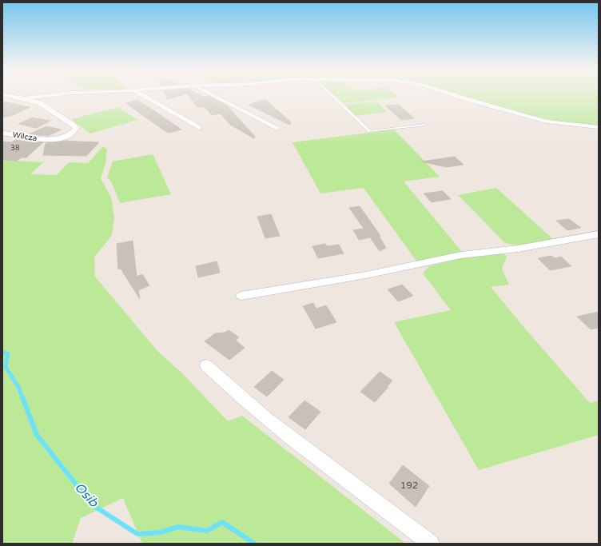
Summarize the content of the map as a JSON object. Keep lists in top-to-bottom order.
{
  "streets": {
    "street": ["Wilcza"]
  },
  "water": ["Osib"],
  "house_numbers": ["38", "192"]
}
